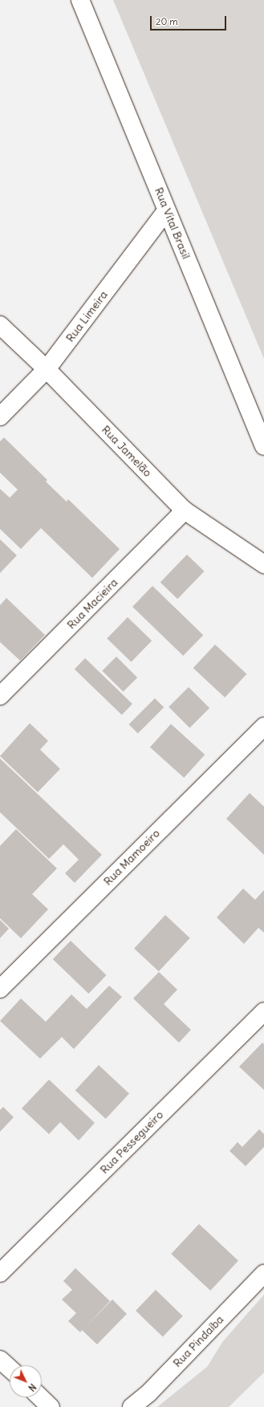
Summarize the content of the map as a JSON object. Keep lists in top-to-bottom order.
{
  "streets": {
    "street": [
      "Rua Vital Brasil",
      "Rua Limeira",
      "Rua Jamelão",
      "Rua Macieira",
      "Rua Mamoeiro",
      "Rua Pessegueiro",
      "Rua Pindaíba"
    ]
  },
  "crossings": [
    ["Rua Vital Brasil", "Rua Limeira"],
    ["Rua Limeira", "Rua Jamelão"],
    ["Rua Jamelão", "Rua Macieira"]
  ],
  "scale_bar": "20 m",
  "north": "bottom right"
}
